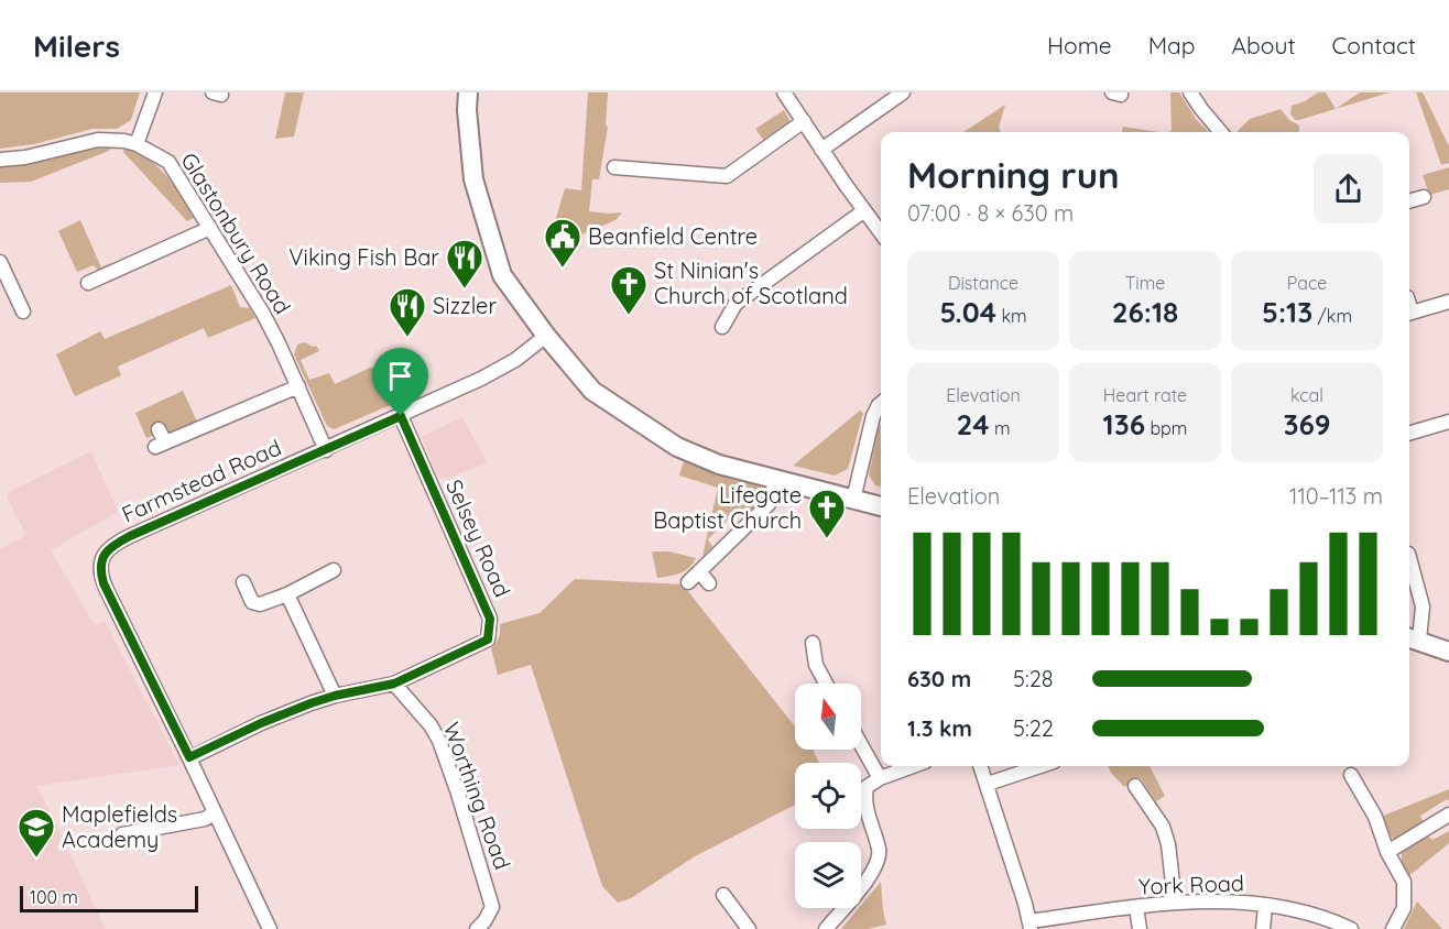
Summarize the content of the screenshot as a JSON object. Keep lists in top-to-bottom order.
{
  "streets": {
    "street": [
      "Glastonbury Road",
      "Farmstead Road",
      "Selsey Road",
      "Worthing Road",
      "York Road"
    ]
  },
  "crossings": [
    ["Glastonbury Road", "Farmstead Road"],
    ["Farmstead Road", "Selsey Road"],
    ["Selsey Road", "Worthing Road"]
  ],
  "places": {
    "public building": ["Beanfield Centre"],
    "restaurant": ["Viking Fish Bar", "Sizzler"],
    "church": ["St Ninian's Church of Scotland", "Lifegate Baptist Church"],
    "school or university": ["Maplefields Academy"]
  },
  "scale_bar": "100 m",
  "north": "top",
  "page": {
    "header": "Milers",
    "nav": [
      "Home",
      "Map",
      "About",
      "Contact"
    ],
    "heading": ["Morning run", "07:00 · 8 × 630 m"],
    "stats": [
      ["Distance", "5.04 km"],
      ["Time", "26:18"],
      ["Pace", "5:13 /km"],
      ["Elevation", "24 m"],
      ["Heart rate", "136 bpm"],
      ["kcal", "369"]
    ],
    "chart": ["Elevation", "110–113 m"],
    "list": [
      {
        "name": "630 m",
        "note": "5:28"
      },
      {
        "name": "1.3 km",
        "note": "5:22"
      }
    ],
    "scale": "100 m"
  }
}
